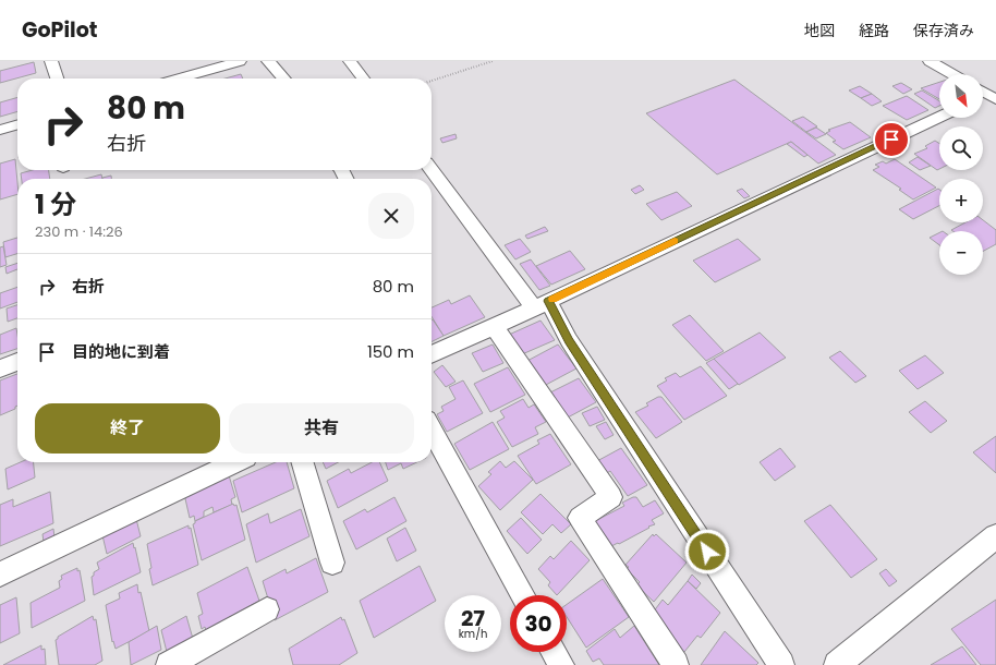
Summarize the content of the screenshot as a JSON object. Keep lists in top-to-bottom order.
{
  "north": "bottom right",
  "page": {
    "header": "GoPilot",
    "nav": ["地図", "経路", "保存済み"],
    "map_buttons": ["+", "−"],
    "turn": ["80 m", "右折"],
    "heading": ["1 分", "230 m · 14:26"],
    "list": [
      {
        "name": "右折",
        "value": "80 m"
      },
      {
        "name": "目的地に到着",
        "value": "150 m"
      }
    ],
    "buttons": ["終了", "共有"],
    "speed": "27 km/h",
    "limit": "30"
  }
}
